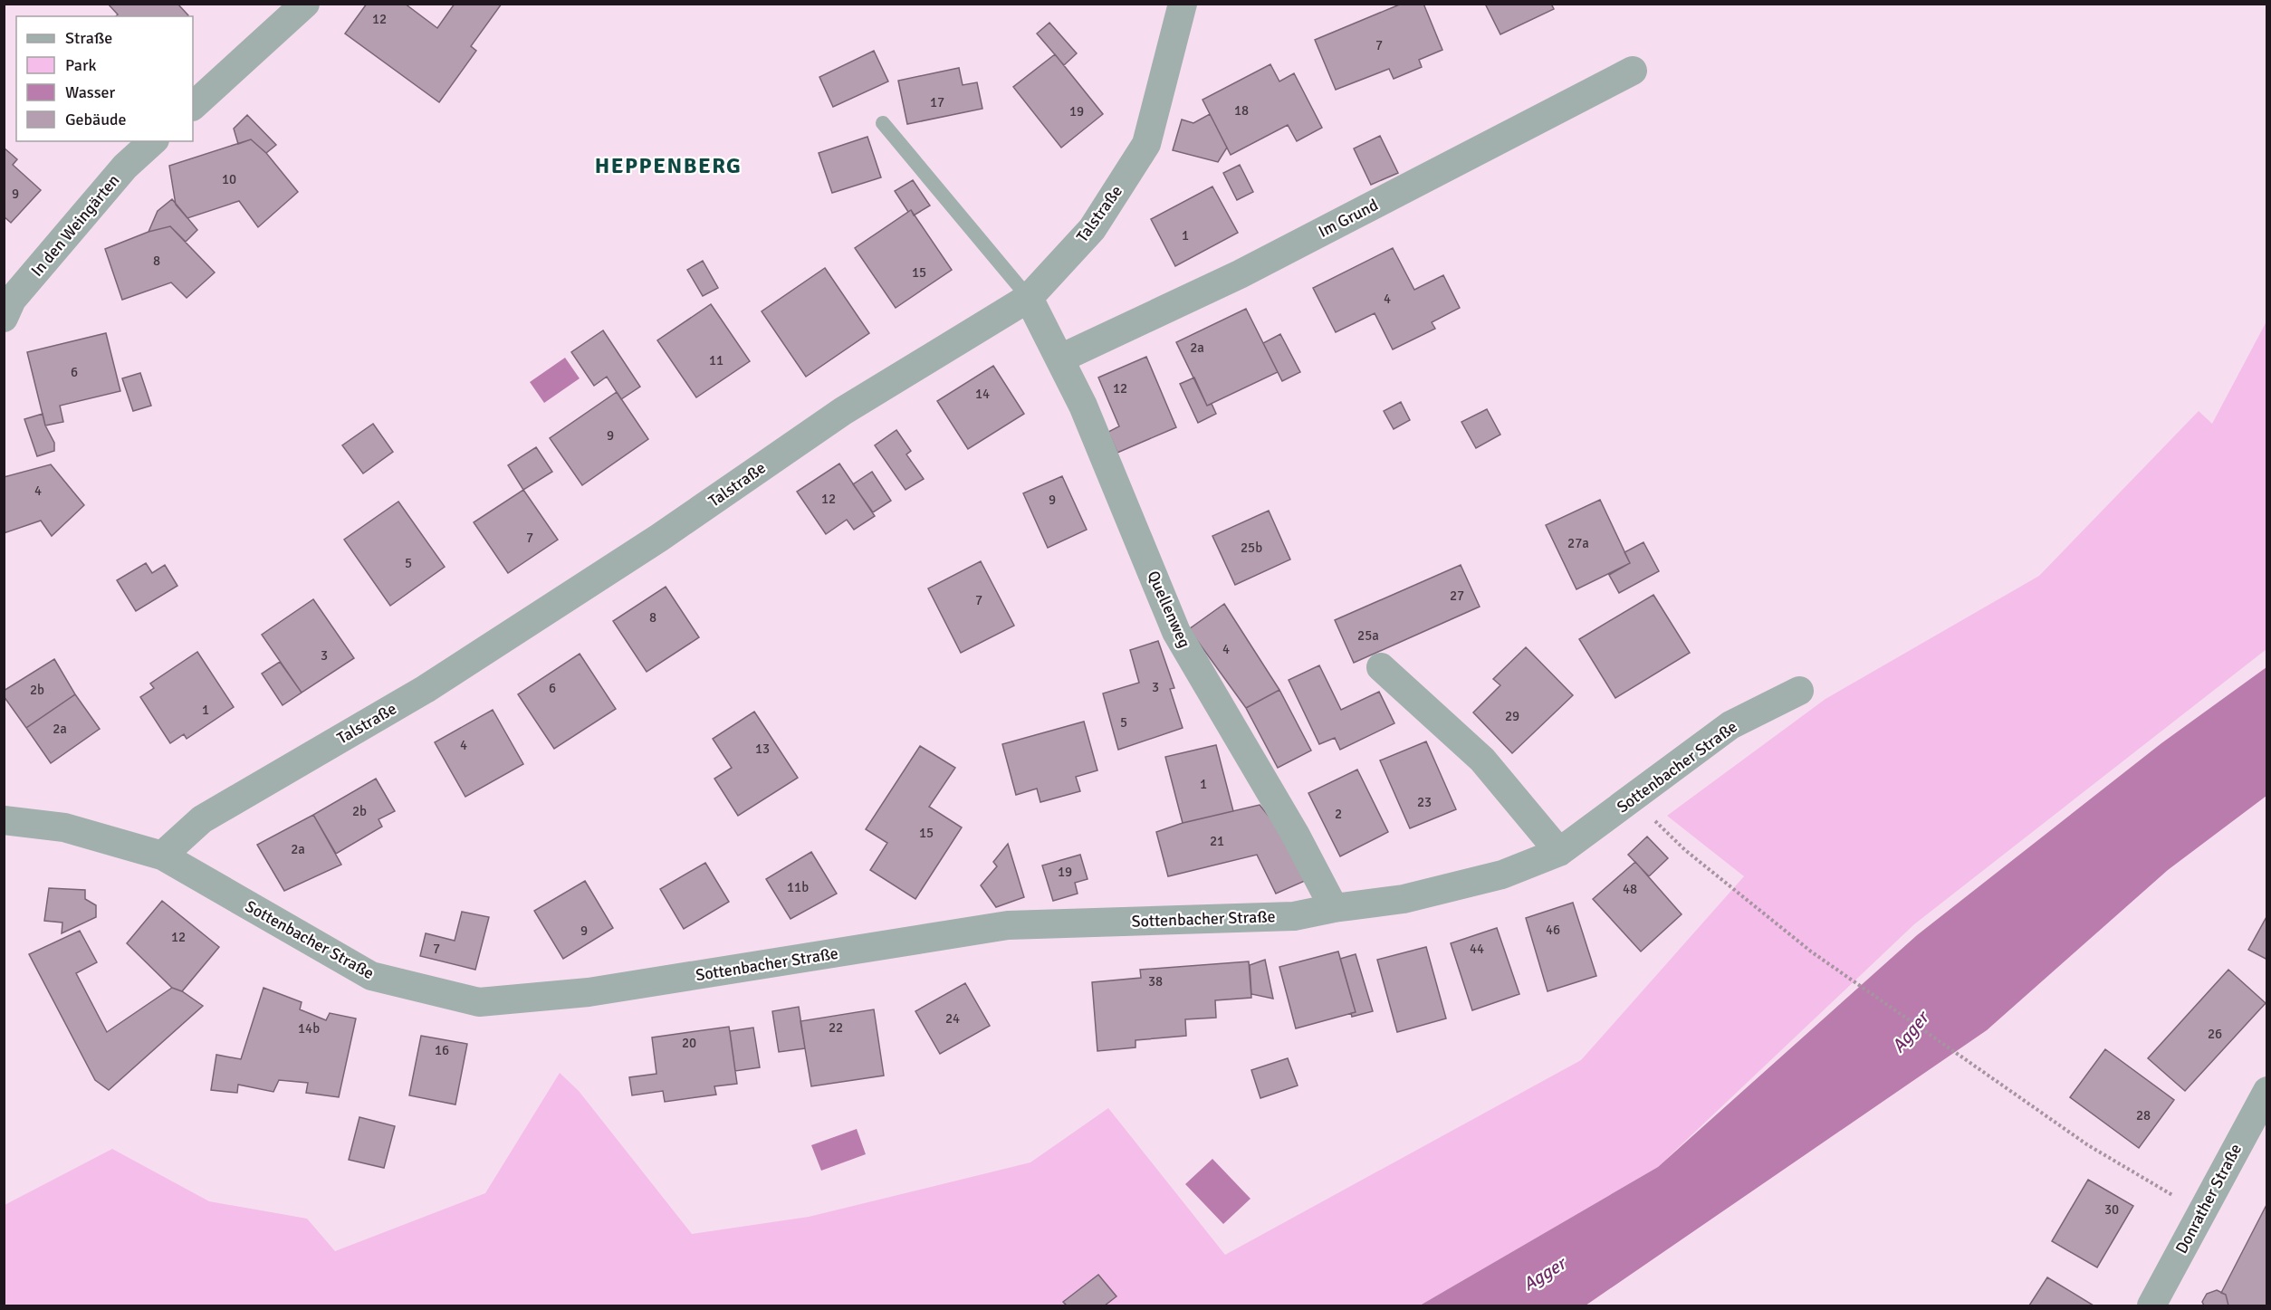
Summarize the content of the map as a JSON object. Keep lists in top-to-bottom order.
{
  "streets": {
    "street": [
      "Talstraße",
      "Im Grund",
      "In den Weingärten",
      "Quellenweg",
      "Sottenbacher Straße",
      "Donrather Straße"
    ]
  },
  "crossings": [
    ["Talstraße", "Quellenweg"],
    ["Talstraße", "Sottenbacher Straße"],
    ["Im Grund", "Quellenweg"],
    ["Quellenweg", "Sottenbacher Straße"]
  ],
  "districts": ["HEPPENBERG"],
  "water": ["Agger"],
  "house_numbers": [
    "12",
    "7",
    "17",
    "18",
    "19",
    "10",
    "9",
    "1",
    "8",
    "15",
    "4",
    "2a",
    "11",
    "6",
    "12",
    "14",
    "9",
    "4",
    "12",
    "9",
    "7",
    "27a",
    "25b",
    "5",
    "27",
    "7",
    "8",
    "25a",
    "4",
    "3",
    "3",
    "6",
    "2b",
    "1",
    "29",
    "5",
    "2a",
    "4",
    "13",
    "1",
    "23",
    "2b",
    "2",
    "15",
    "21",
    "2a",
    "19",
    "11b",
    "48",
    "46",
    "9",
    "12",
    "7",
    "44",
    "38",
    "24",
    "22",
    "14b",
    "26",
    "20",
    "16",
    "28",
    "30"
  ],
  "legend": [
    "Straße",
    "Park",
    "Wasser",
    "Gebäude"
  ]
}
